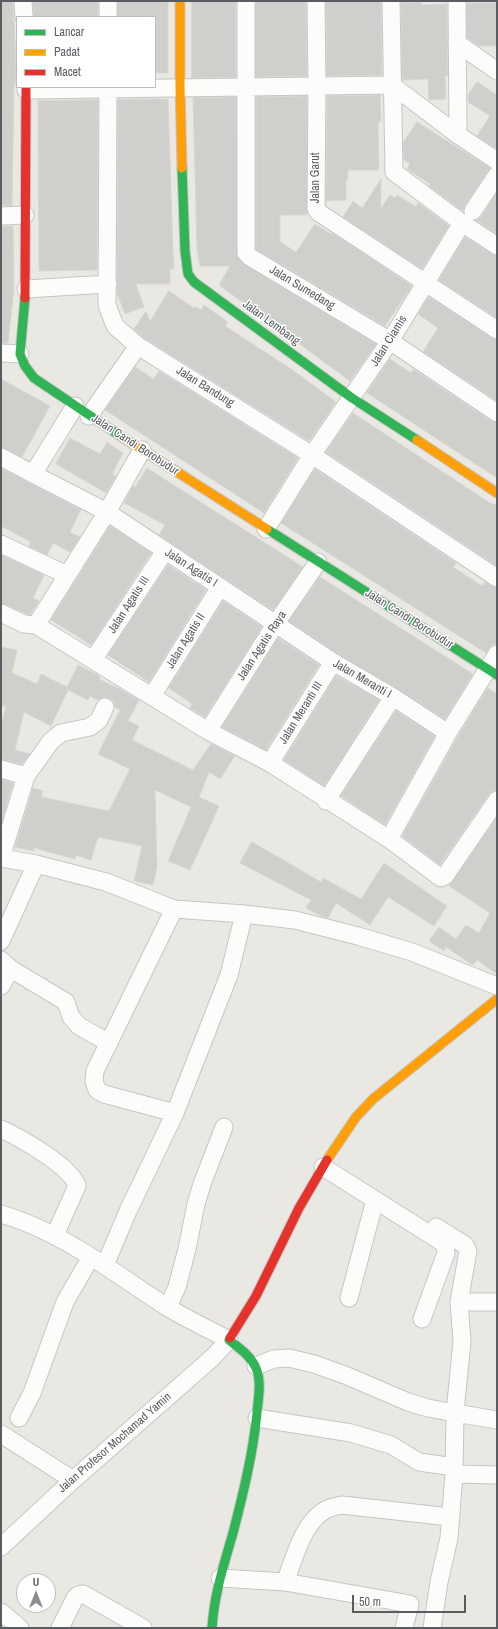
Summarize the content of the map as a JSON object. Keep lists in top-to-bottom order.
{
  "streets": {
    "street": [
      "Jalan Garut",
      "Jalan Sumedang",
      "Jalan Lembang",
      "Jalan Ciamis",
      "Jalan Bandung",
      "Jalan Candi Borobudur",
      "Jalan Agatis I",
      "Jalan Agatis III",
      "Jalan Agatis II",
      "Jalan Agatis Raya",
      "Jalan Meranti I",
      "Jalan Meranti III",
      "Jalan Profesor Mochamad Yamin"
    ]
  },
  "crossings": [
    ["Jalan Garut", "Jalan Ciamis"],
    ["Jalan Sumedang", "Jalan Ciamis"],
    ["Jalan Lembang", "Jalan Ciamis"],
    ["Jalan Ciamis", "Jalan Bandung"],
    ["Jalan Ciamis", "Jalan Candi Borobudur"],
    ["Jalan Candi Borobudur", "Jalan Agatis Raya"],
    ["Jalan Agatis I", "Jalan Agatis III"],
    ["Jalan Agatis I", "Jalan Agatis II"],
    ["Jalan Agatis I", "Jalan Agatis Raya"],
    ["Jalan Agatis I", "Jalan Meranti I"],
    ["Jalan Agatis Raya", "Jalan Meranti I"],
    ["Jalan Meranti I", "Jalan Meranti III"]
  ],
  "legend": ["Lancar", "Padat", "Macet"],
  "scale_bar": "50 m",
  "north": "top"
}
